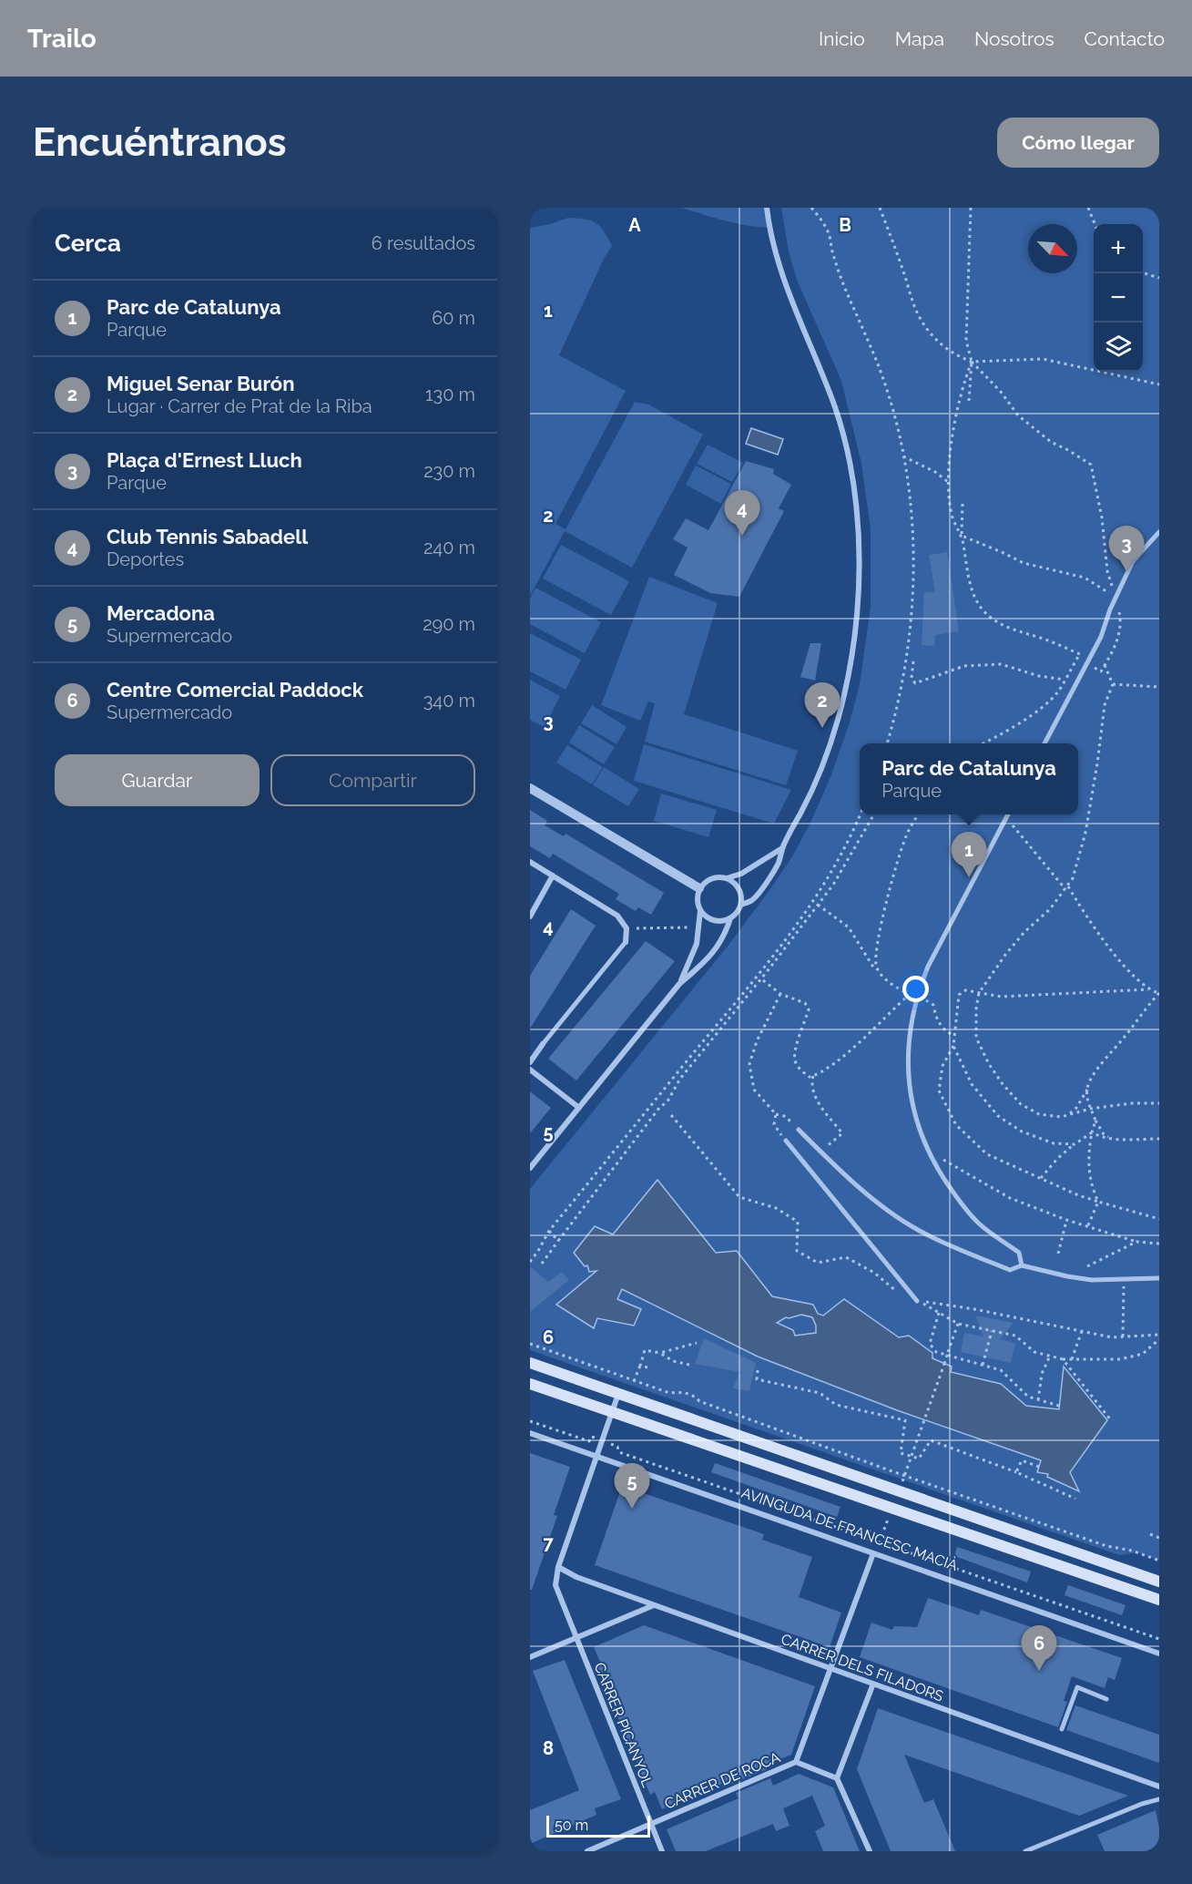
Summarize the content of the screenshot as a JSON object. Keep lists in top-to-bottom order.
{
  "streets": {
    "street": [
      "AVINGUDA DE FRANCESC MACIÀ",
      "CARRER DELS FILADORS",
      "CARRER PICANYOL",
      "CARRER DE ROCA"
    ]
  },
  "crossings": [
    ["AVINGUDA DE FRANCESC MACIÀ", "CARRER PICANYOL"],
    ["CARRER DELS FILADORS", "CARRER PICANYOL"],
    ["CARRER PICANYOL", "CARRER DE ROCA"]
  ],
  "scale_bar": "50 m",
  "north": "bottom right",
  "page": {
    "header": "Trailo",
    "nav": [
      "Inicio",
      "Mapa",
      "Nosotros",
      "Contacto"
    ],
    "buttons": [
      "Cómo llegar",
      ["Guardar", "Compartir"]
    ],
    "title": "Encuéntranos",
    "heading": ["Cerca", "6 resultados"],
    "map_buttons": ["+", "−"],
    "list": [
      {
        "mark": "1",
        "name": "Parc de Catalunya",
        "note": "Parque",
        "value": "60 m"
      },
      {
        "mark": "2",
        "name": "Miguel Senar Burón",
        "note": "Lugar · Carrer de Prat de la Riba",
        "value": "130 m"
      },
      {
        "mark": "3",
        "name": "Plaça d'Ernest Lluch",
        "note": "Parque",
        "value": "230 m"
      },
      {
        "mark": "4",
        "name": "Club Tennis Sabadell",
        "note": "Deportes",
        "value": "240 m"
      },
      {
        "mark": "5",
        "name": "Mercadona",
        "note": "Supermercado",
        "value": "290 m"
      },
      {
        "mark": "6",
        "name": "Centre Comercial Paddock",
        "note": "Supermercado",
        "value": "340 m"
      }
    ],
    "pins": [
      "4",
      "3",
      "2",
      "1",
      "5",
      "6"
    ],
    "popup": ["Parc de Catalunya", "Parque"],
    "scale": "50 m"
  },
  "grid": {
    "columns": ["A", "B"],
    "rows": [
      "1",
      "2",
      "3",
      "4",
      "5",
      "6",
      "7",
      "8"
    ]
  }
}
